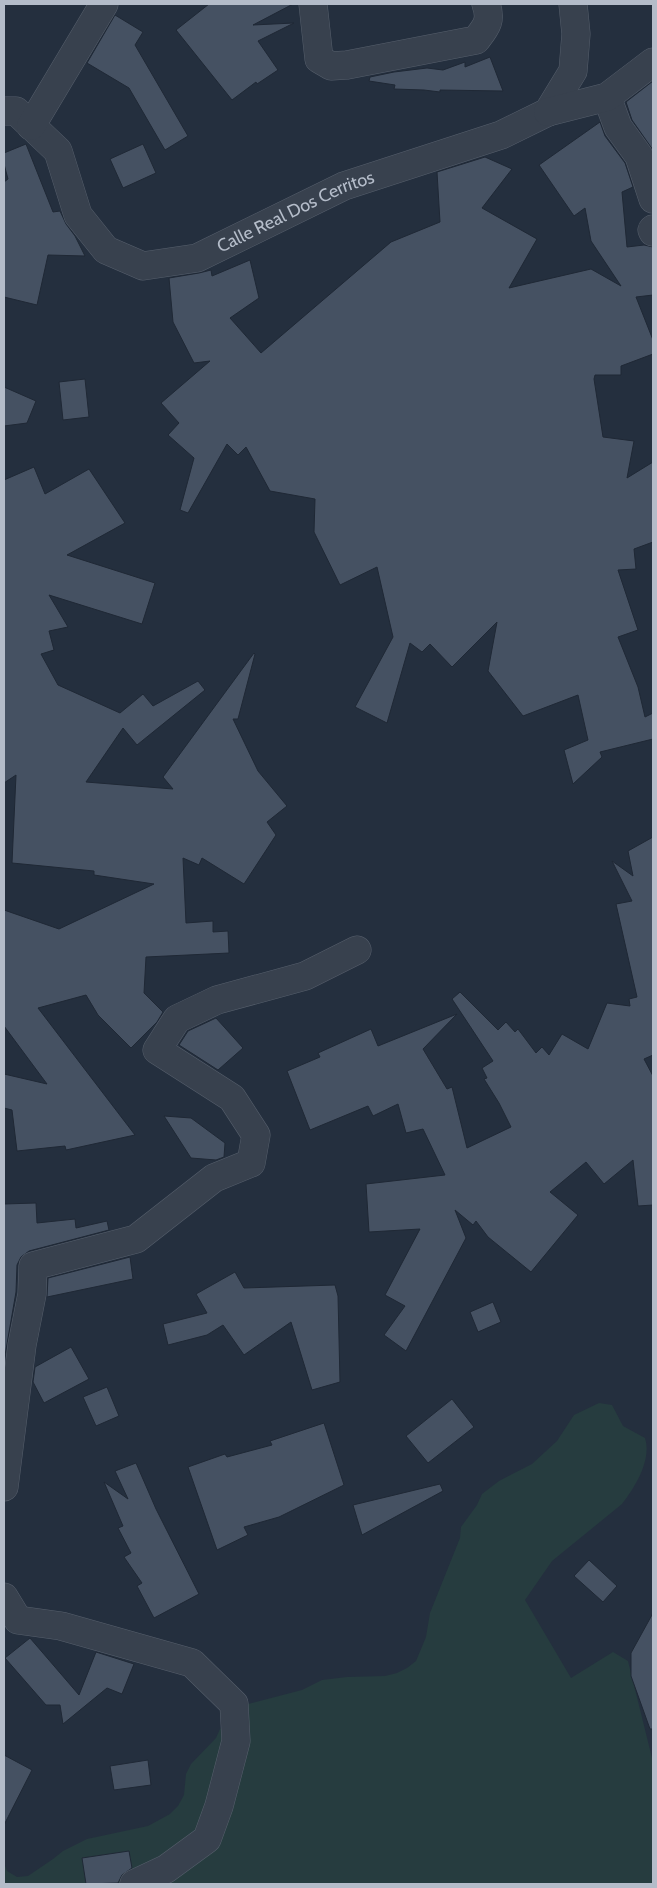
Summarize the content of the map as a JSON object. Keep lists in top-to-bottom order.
{
  "streets": {
    "street": ["Calle Real Dos Cerritos"]
  }
}
